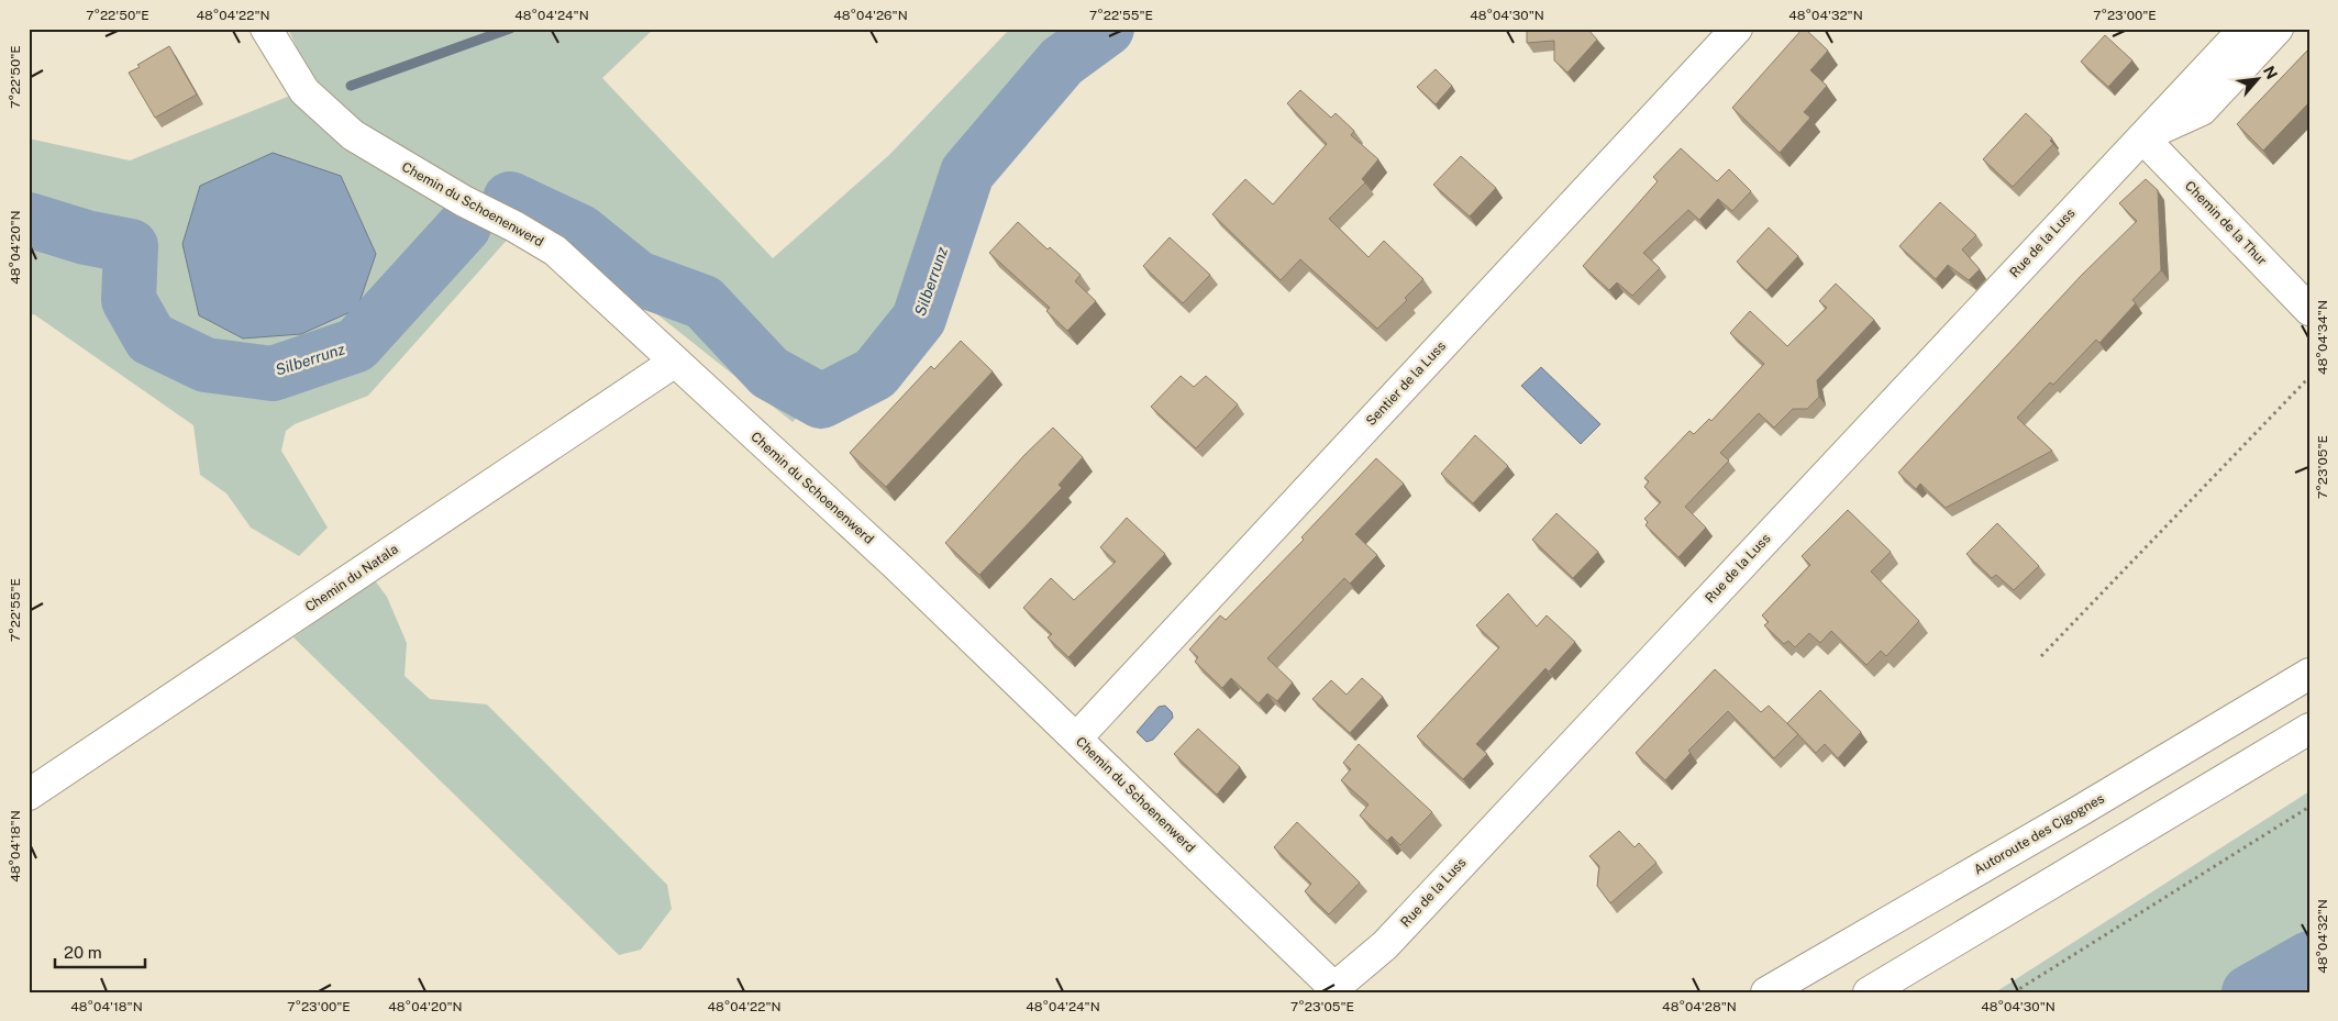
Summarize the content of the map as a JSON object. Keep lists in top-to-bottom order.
{
  "streets": {
    "main road": [
      "Chemin du Schoenenwerd",
      "Chemin de la Thur",
      "Rue de la Luss",
      "Sentier de la Luss",
      "Chemin du Natala",
      "Autoroute des Cigognes"
    ]
  },
  "crossings": [
    ["Chemin du Schoenenwerd", "Rue de la Luss"],
    ["Chemin du Schoenenwerd", "Sentier de la Luss"],
    ["Chemin du Schoenenwerd", "Chemin du Natala"],
    ["Chemin de la Thur", "Rue de la Luss"]
  ],
  "water": ["Silberrunz"],
  "scale_bar": "20 m",
  "north": "top right",
  "coordinates": [
    "7°22'50\"E",
    "48°04'22\"N",
    "48°04'24\"N",
    "48°04'26\"N",
    "7°22'55\"E",
    "48°04'30\"N",
    "48°04'32\"N",
    "7°23'00\"E",
    "48°04'20\"N",
    "48°04'34\"N",
    "7°23'05\"E",
    "48°04'18\"N",
    "48°04'28\"N"
  ]
}
